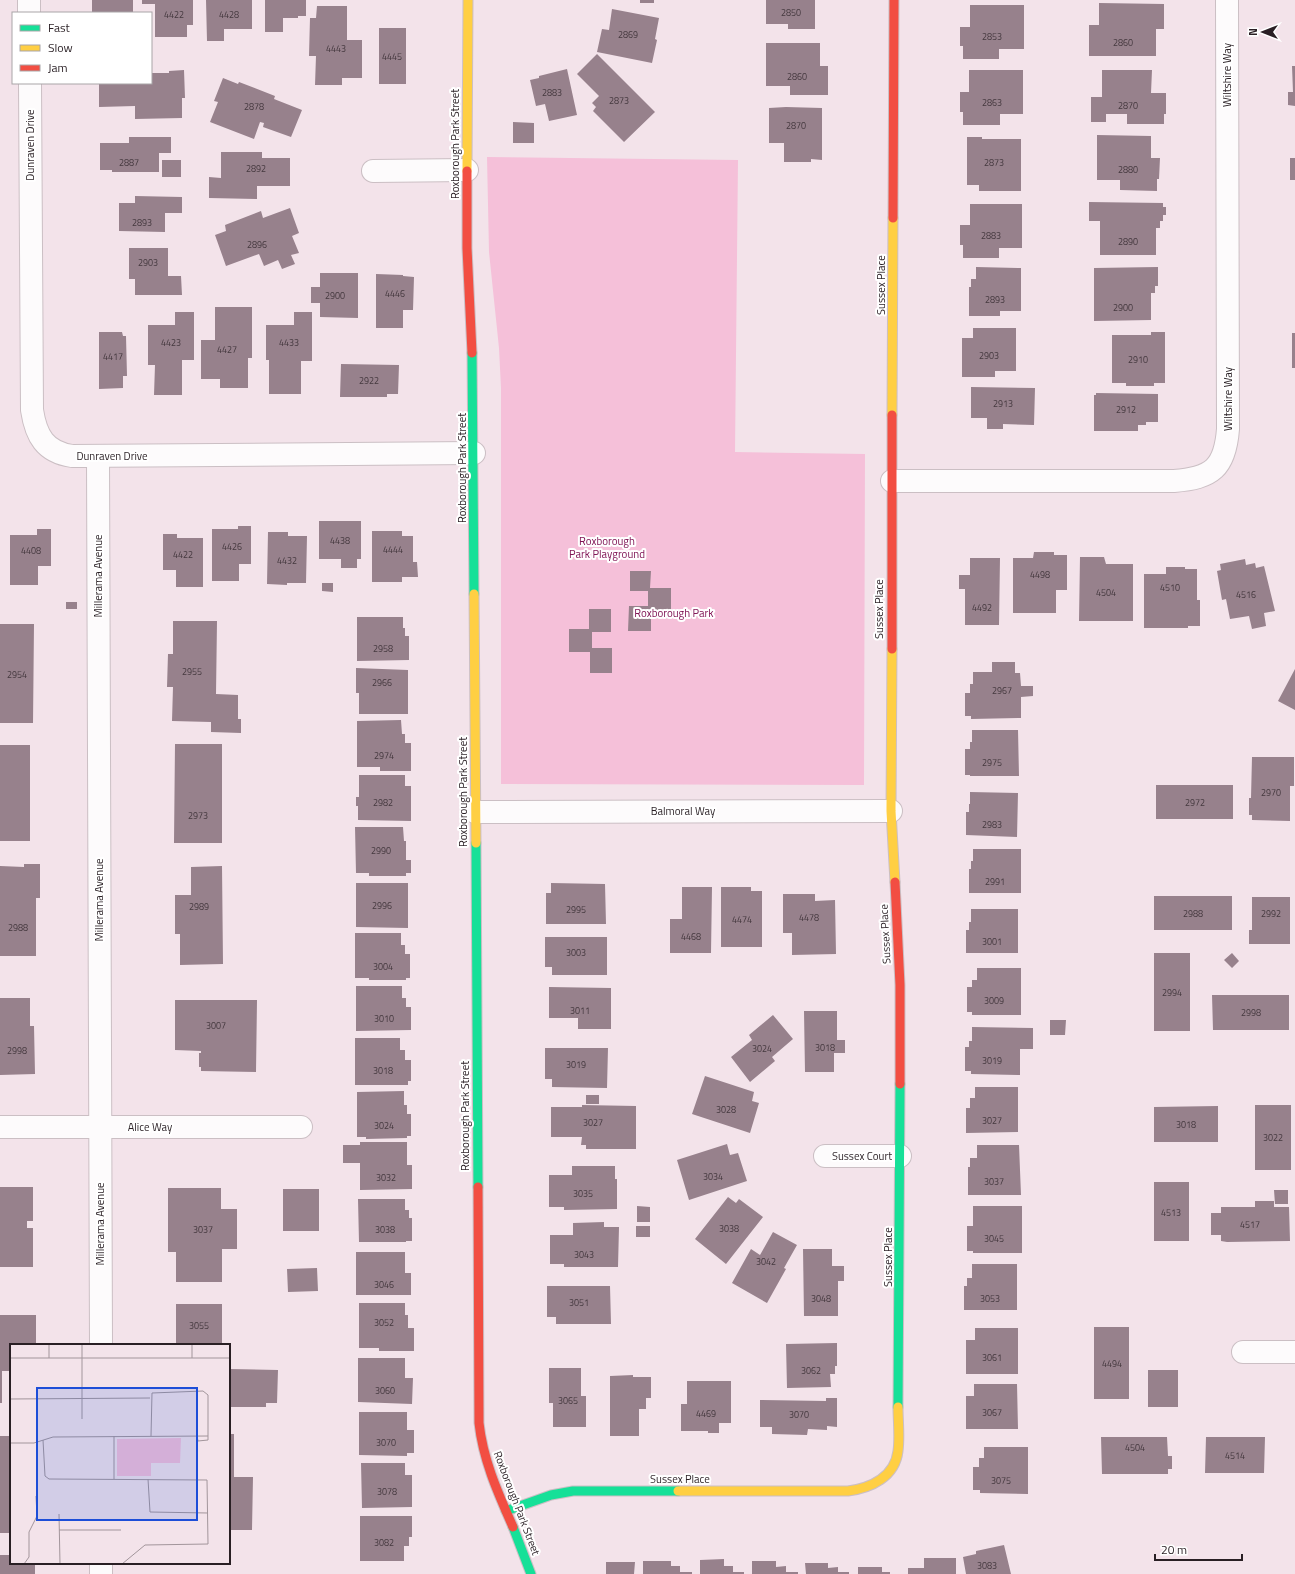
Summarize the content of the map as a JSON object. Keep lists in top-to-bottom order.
{
  "streets": {
    "street": [
      "Wiltshire Way",
      "Roxborough Park Street",
      "Dunraven Drive",
      "Sussex Place",
      "Millerama Avenue",
      "Balmoral Way",
      "Alice Way",
      "Sussex Court"
    ]
  },
  "crossings": [
    ["Wiltshire Way", "Sussex Place"],
    ["Roxborough Park Street", "Dunraven Drive"],
    ["Roxborough Park Street", "Sussex Place"],
    ["Roxborough Park Street", "Balmoral Way"],
    ["Dunraven Drive", "Millerama Avenue"],
    ["Sussex Place", "Balmoral Way"],
    ["Sussex Place", "Sussex Court"],
    ["Millerama Avenue", "Alice Way"]
  ],
  "parks": ["Roxborough Park Playground", "Roxborough Park"],
  "house_numbers": [
    "2850",
    "4422",
    "4428",
    "2869",
    "2853",
    "2860",
    "4443",
    "4445",
    "2860",
    "2883",
    "2873",
    "2863",
    "2870",
    "2878",
    "2870",
    "2887",
    "2873",
    "2892",
    "2880",
    "2893",
    "2883",
    "2890",
    "2896",
    "2903",
    "4446",
    "2900",
    "2893",
    "2900",
    "4423",
    "4433",
    "4427",
    "2903",
    "4417",
    "2910",
    "2922",
    "2913",
    "2912",
    "4438",
    "4426",
    "4444",
    "4408",
    "4422",
    "4432",
    "4498",
    "4510",
    "4504",
    "4516",
    "4492",
    "2958",
    "2955",
    "2954",
    "2966",
    "2967",
    "2974",
    "2975",
    "2970",
    "2982",
    "2972",
    "2973",
    "2983",
    "2990",
    "2991",
    "2996",
    "2989",
    "2995",
    "2988",
    "2992",
    "4478",
    "4474",
    "2988",
    "4468",
    "3001",
    "3003",
    "3004",
    "2994",
    "3009",
    "3011",
    "2998",
    "3010",
    "3007",
    "3018",
    "3024",
    "2998",
    "3019",
    "3019",
    "3018",
    "3028",
    "3027",
    "3027",
    "3018",
    "3024",
    "3022",
    "3034",
    "3032",
    "3037",
    "3035",
    "4513",
    "4517",
    "3038",
    "3037",
    "3038",
    "3045",
    "3043",
    "3042",
    "3046",
    "3048",
    "3053",
    "3051",
    "3052",
    "3055",
    "3061",
    "4494",
    "3062",
    "3060",
    "3065",
    "3067",
    "4469",
    "3070",
    "3070",
    "4504",
    "4514",
    "3075",
    "3078",
    "3082",
    "3083"
  ],
  "legend": ["Fast", "Slow", "Jam"],
  "scale_bar": "20 m",
  "north": "left"
}
